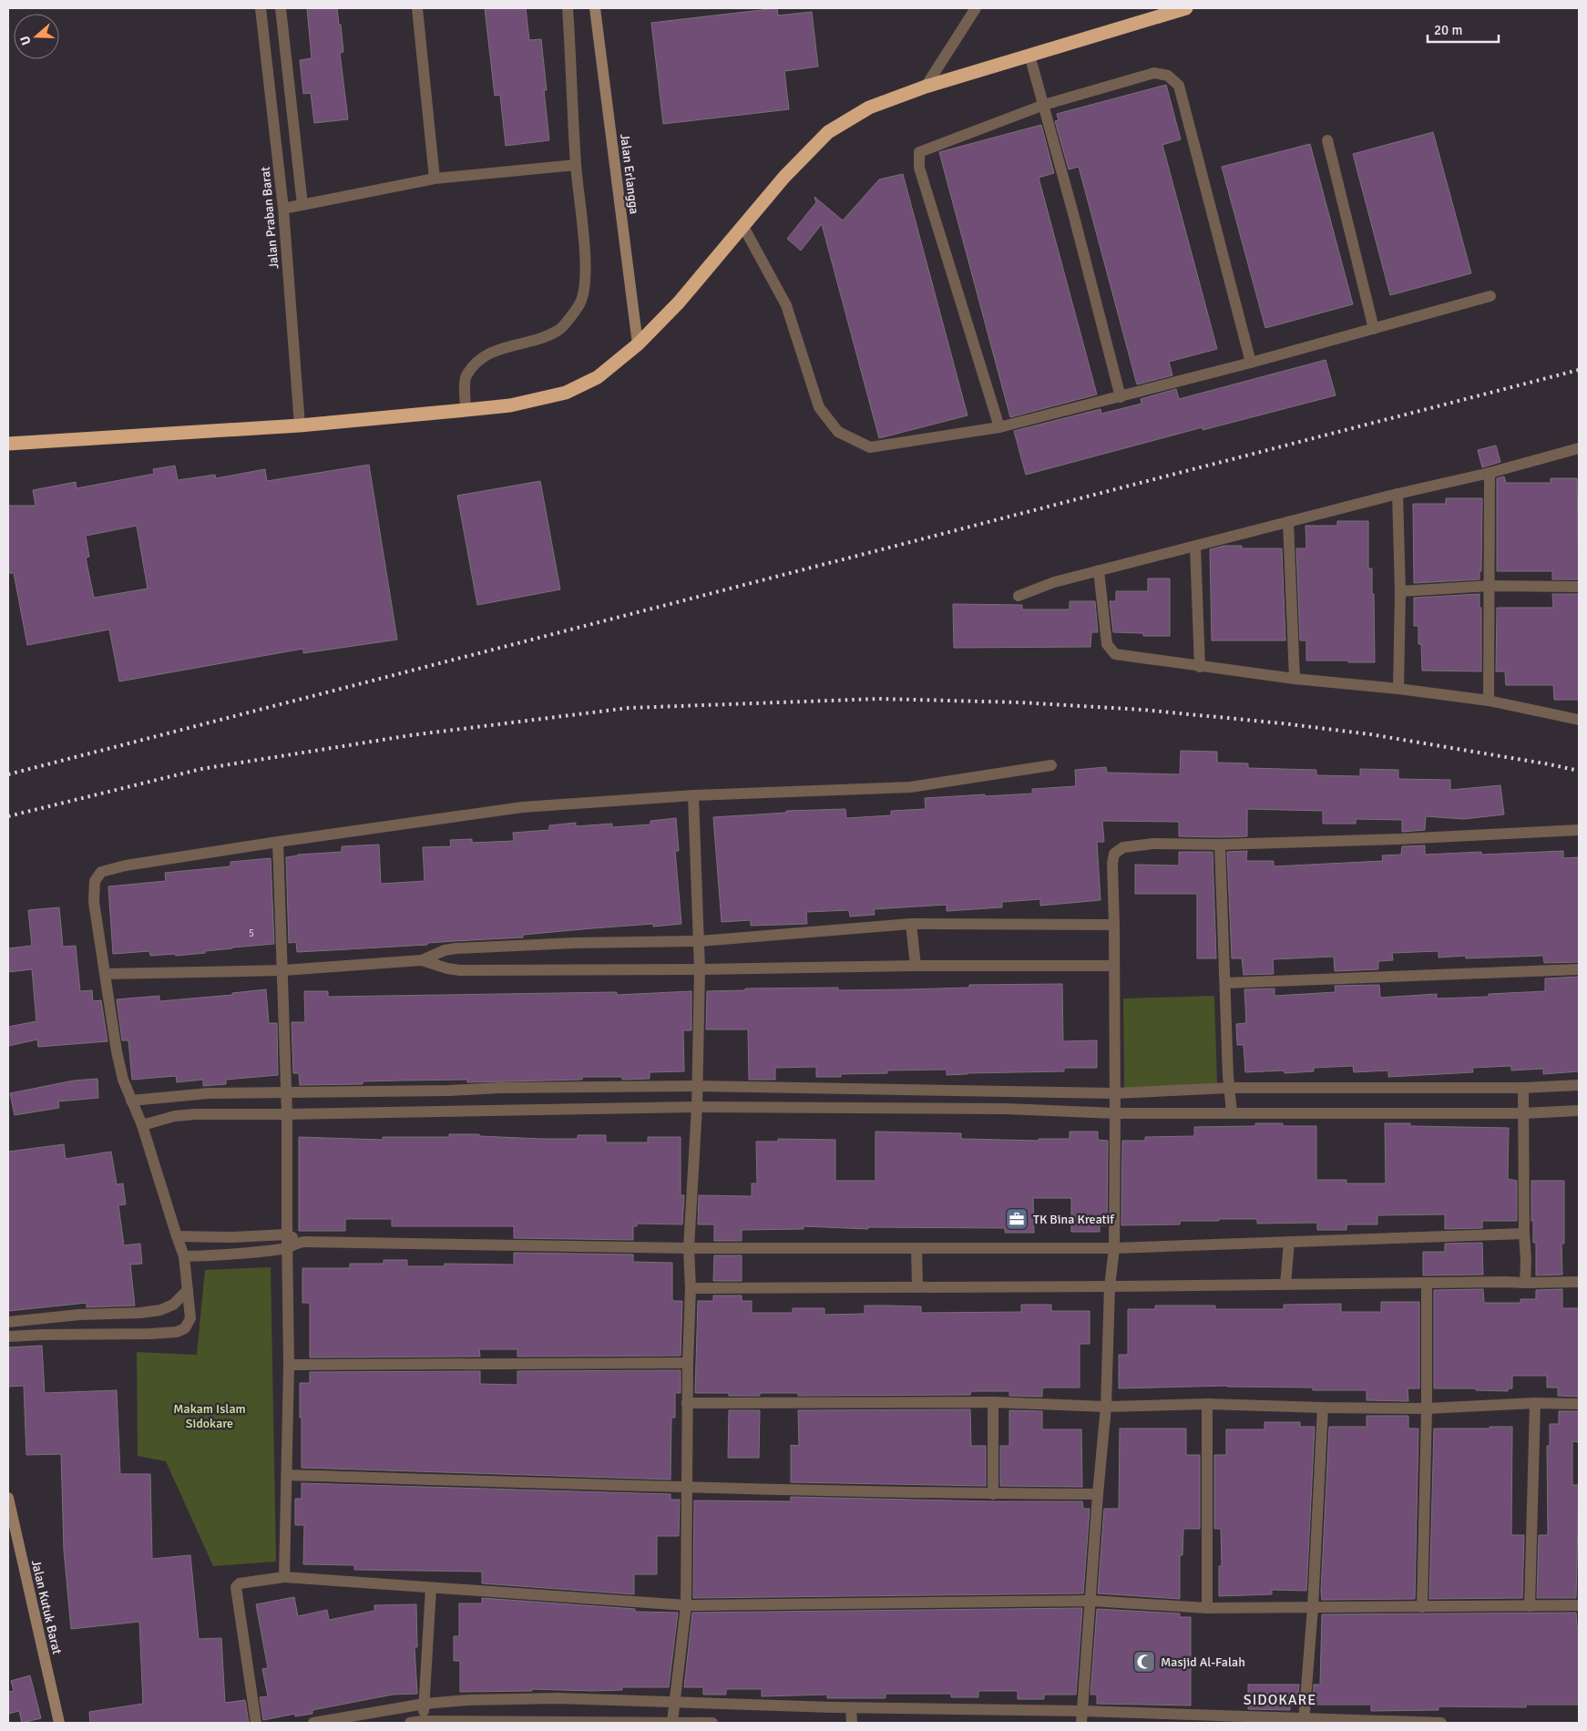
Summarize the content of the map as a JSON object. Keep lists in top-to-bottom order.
{
  "streets": {
    "street": ["Jalan Erlangga", "Jalan Praban Barat", "Jalan Kutuk Barat"]
  },
  "districts": ["SIDOKARE"],
  "parks": ["Makam Islam Sidokare"],
  "places": {
    "office": ["TK Bina Kreatif"],
    "mosque": ["Masjid Al-Falah"]
  },
  "house_numbers": ["5"],
  "scale_bar": "20 m",
  "north": "left"
}
